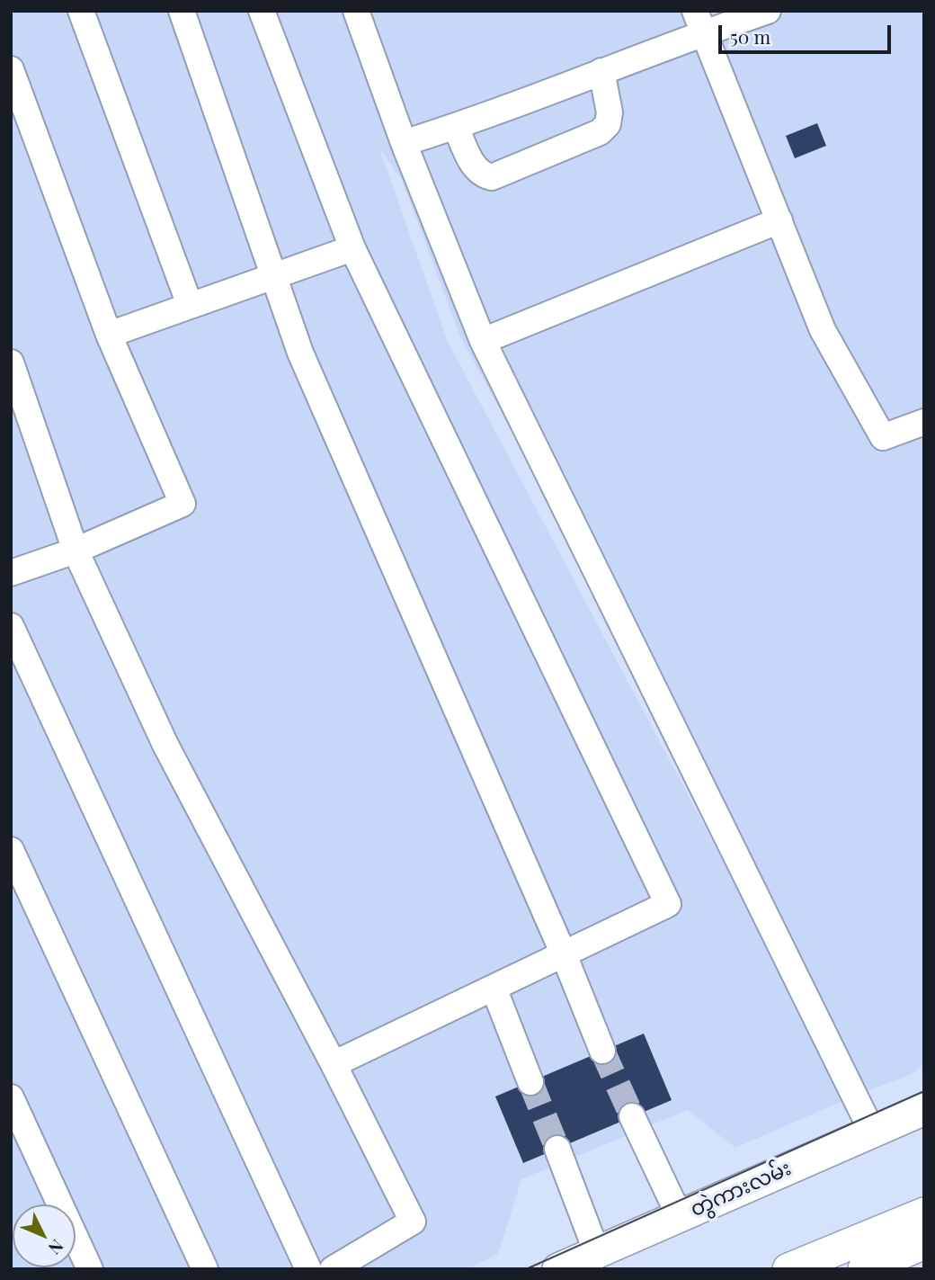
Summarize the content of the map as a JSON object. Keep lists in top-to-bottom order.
{
  "streets": {
    "main road": ["တွဲကားလမ်း"]
  },
  "scale_bar": "50 m",
  "north": "bottom right"
}
